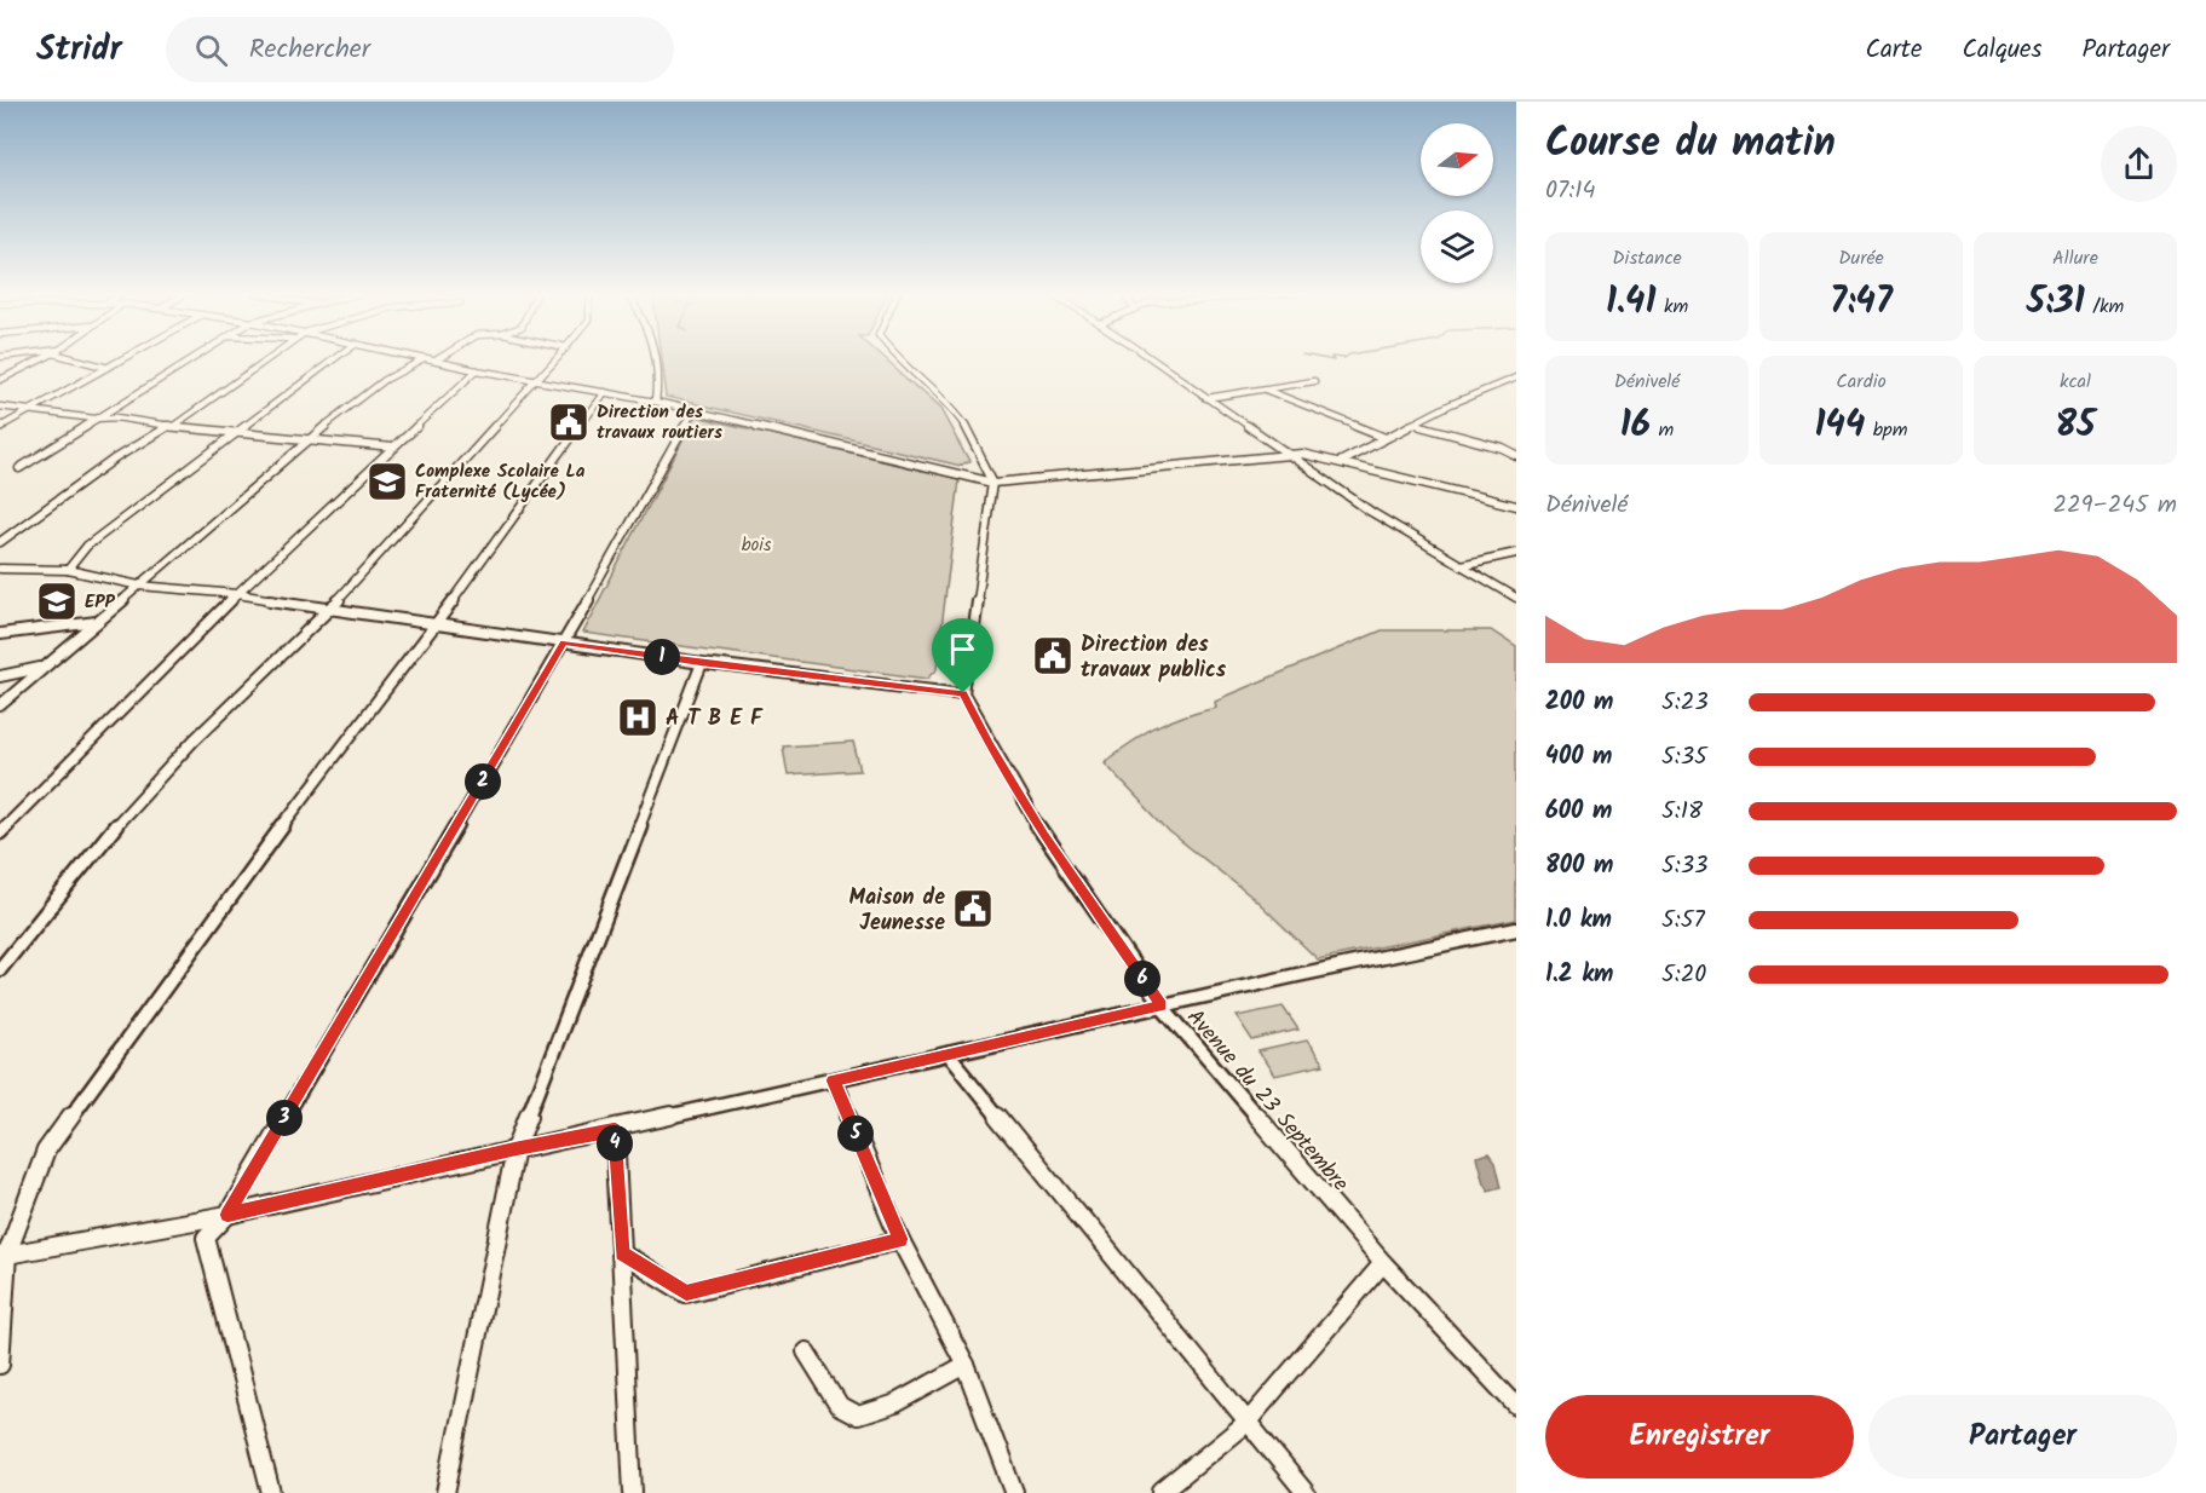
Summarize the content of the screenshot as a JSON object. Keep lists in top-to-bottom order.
{
  "streets": {
    "street": ["Avenue du 23 Septembre"]
  },
  "parks": ["bois"],
  "places": {
    "public building": ["Direction des travaux routiers", "Direction des travaux publics", "Maison de Jeunesse"],
    "school or university": ["Complexe Scolaire La Fraternité (Lycée)", "EPP"],
    "hospital": ["A T B E F"]
  },
  "north": "right",
  "page": {
    "header": "Stridr",
    "search": "Rechercher",
    "nav": ["Carte", "Calques", "Partager"],
    "heading": ["Course du matin", "07:14"],
    "stats": [
      ["Distance", "1.41 km"],
      ["Durée", "7:47"],
      ["Allure", "5:31 /km"],
      ["Dénivelé", "16 m"],
      ["Cardio", "144 bpm"],
      ["kcal", "85"]
    ],
    "chart": ["Dénivelé", "229–245 m"],
    "pins": [
      "1",
      "2",
      "6",
      "3",
      "5",
      "4"
    ],
    "list": [
      {
        "name": "200 m",
        "note": "5:23"
      },
      {
        "name": "400 m",
        "note": "5:35"
      },
      {
        "name": "600 m",
        "note": "5:18"
      },
      {
        "name": "800 m",
        "note": "5:33"
      },
      {
        "name": "1.0 km",
        "note": "5:57"
      },
      {
        "name": "1.2 km",
        "note": "5:20"
      }
    ],
    "buttons": ["Enregistrer", "Partager"]
  }
}
